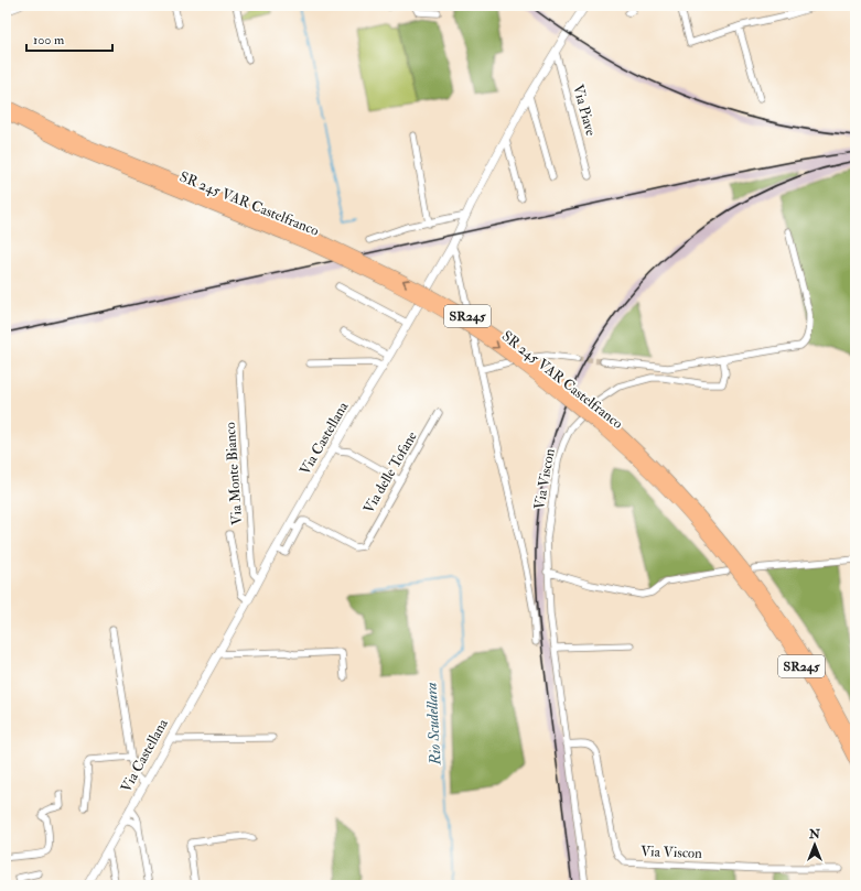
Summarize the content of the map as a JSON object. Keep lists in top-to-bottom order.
{
  "streets": {
    "highway": ["SR 245 VAR Castelfranco", "SR245"],
    "street": [
      "Via Piave",
      "Via Castellana",
      "Via delle Tofane",
      "Via Monte Bianco",
      "Via Viscon"
    ]
  },
  "crossings": [
    ["Via Castellana", "Via Monte Bianco"],
    ["Via Castellana", "Via Viscon"]
  ],
  "water": ["Rio Scudellara"],
  "scale_bar": "100 m",
  "north": "top"
}
